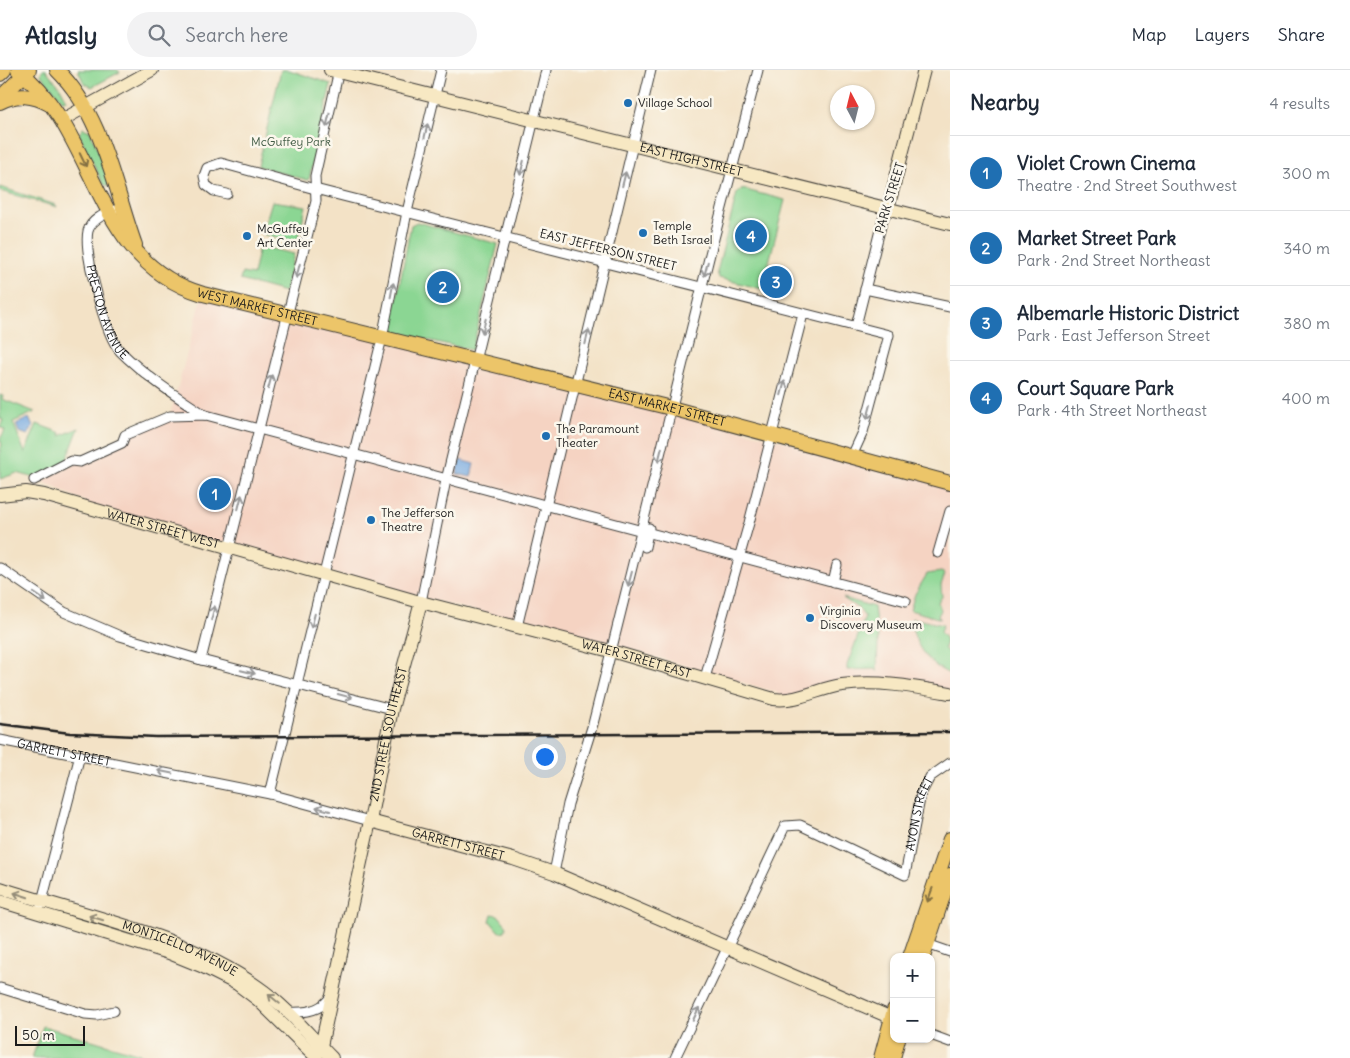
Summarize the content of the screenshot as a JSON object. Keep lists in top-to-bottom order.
{
  "streets": {
    "main road": ["WEST MARKET STREET", "EAST MARKET STREET"],
    "street": [
      "EAST HIGH STREET",
      "PARK STREET",
      "EAST JEFFERSON STREET",
      "PRESTON AVENUE",
      "WATER STREET WEST",
      "WATER STREET EAST",
      "2ND STREET SOUTHEAST",
      "GARRETT STREET",
      "AVON STREET",
      "MONTICELLO AVENUE"
    ]
  },
  "crossings": [
    ["EAST HIGH STREET", "PARK STREET"],
    ["EAST HIGH STREET", "2ND STREET SOUTHEAST"],
    ["PARK STREET", "EAST JEFFERSON STREET"],
    ["EAST JEFFERSON STREET", "EAST MARKET STREET"],
    ["EAST JEFFERSON STREET", "2ND STREET SOUTHEAST"],
    ["WEST MARKET STREET", "PRESTON AVENUE"],
    ["WEST MARKET STREET", "EAST MARKET STREET"],
    ["EAST MARKET STREET", "2ND STREET SOUTHEAST"],
    ["WATER STREET WEST", "WATER STREET EAST"],
    ["WATER STREET EAST", "2ND STREET SOUTHEAST"],
    ["2ND STREET SOUTHEAST", "GARRETT STREET"],
    ["2ND STREET SOUTHEAST", "MONTICELLO AVENUE"],
    ["GARRETT STREET", "AVON STREET"]
  ],
  "parks": ["McGuffey Park"],
  "places": [
    "Village School",
    "Temple Beth Israel",
    "McGuffey Art Center",
    "The Paramount Theater",
    "The Jefferson Theatre",
    "Virginia Discovery Museum"
  ],
  "scale_bar": "50 m",
  "north": "top",
  "page": {
    "header": "Atlasly",
    "search": "Search here",
    "nav": ["Map", "Layers", "Share"],
    "heading": ["Nearby", "4 results"],
    "list": [
      {
        "mark": "1",
        "name": "Violet Crown Cinema",
        "note": "Theatre · 2nd Street Southwest",
        "value": "300 m"
      },
      {
        "mark": "2",
        "name": "Market Street Park",
        "note": "Park · 2nd Street Northeast",
        "value": "340 m"
      },
      {
        "mark": "3",
        "name": "Albemarle Historic District",
        "note": "Park · East Jefferson Street",
        "value": "380 m"
      },
      {
        "mark": "4",
        "name": "Court Square Park",
        "note": "Park · 4th Street Northeast",
        "value": "400 m"
      }
    ],
    "pins": [
      "4",
      "3",
      "2",
      "1"
    ],
    "map_buttons": ["+", "−"],
    "scale": "50 m"
  }
}
